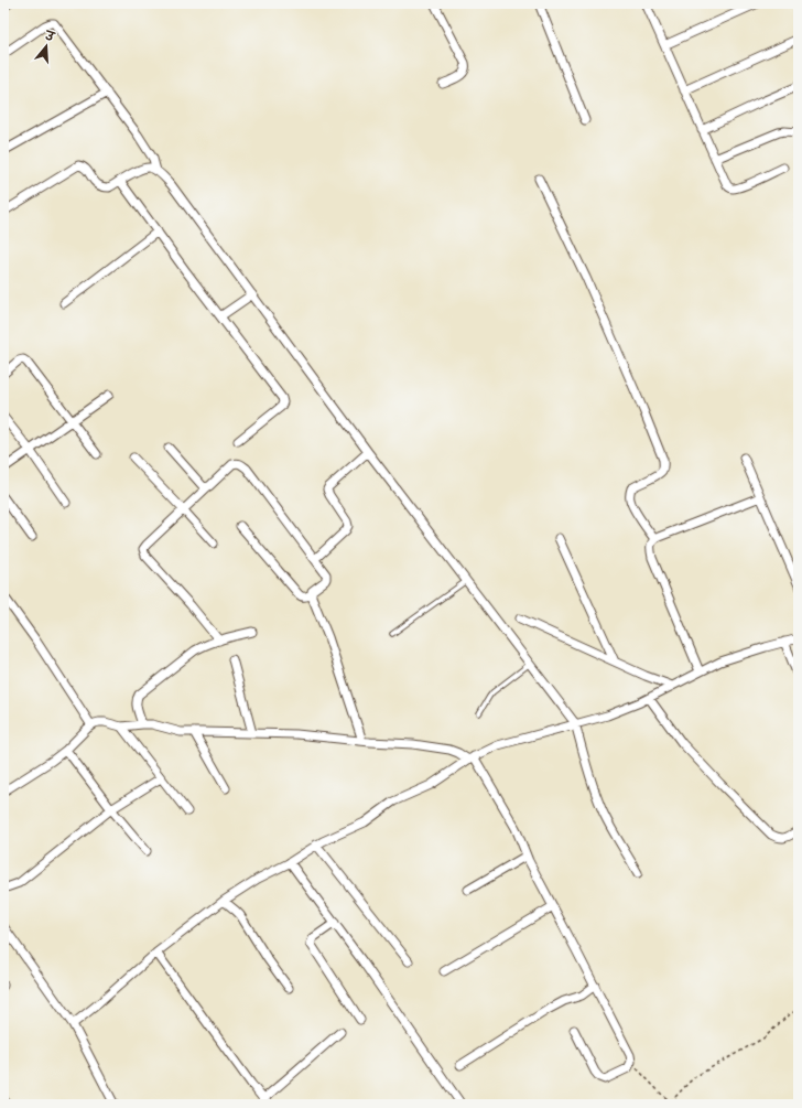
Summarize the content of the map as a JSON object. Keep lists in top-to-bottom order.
{
  "north": "top"
}
